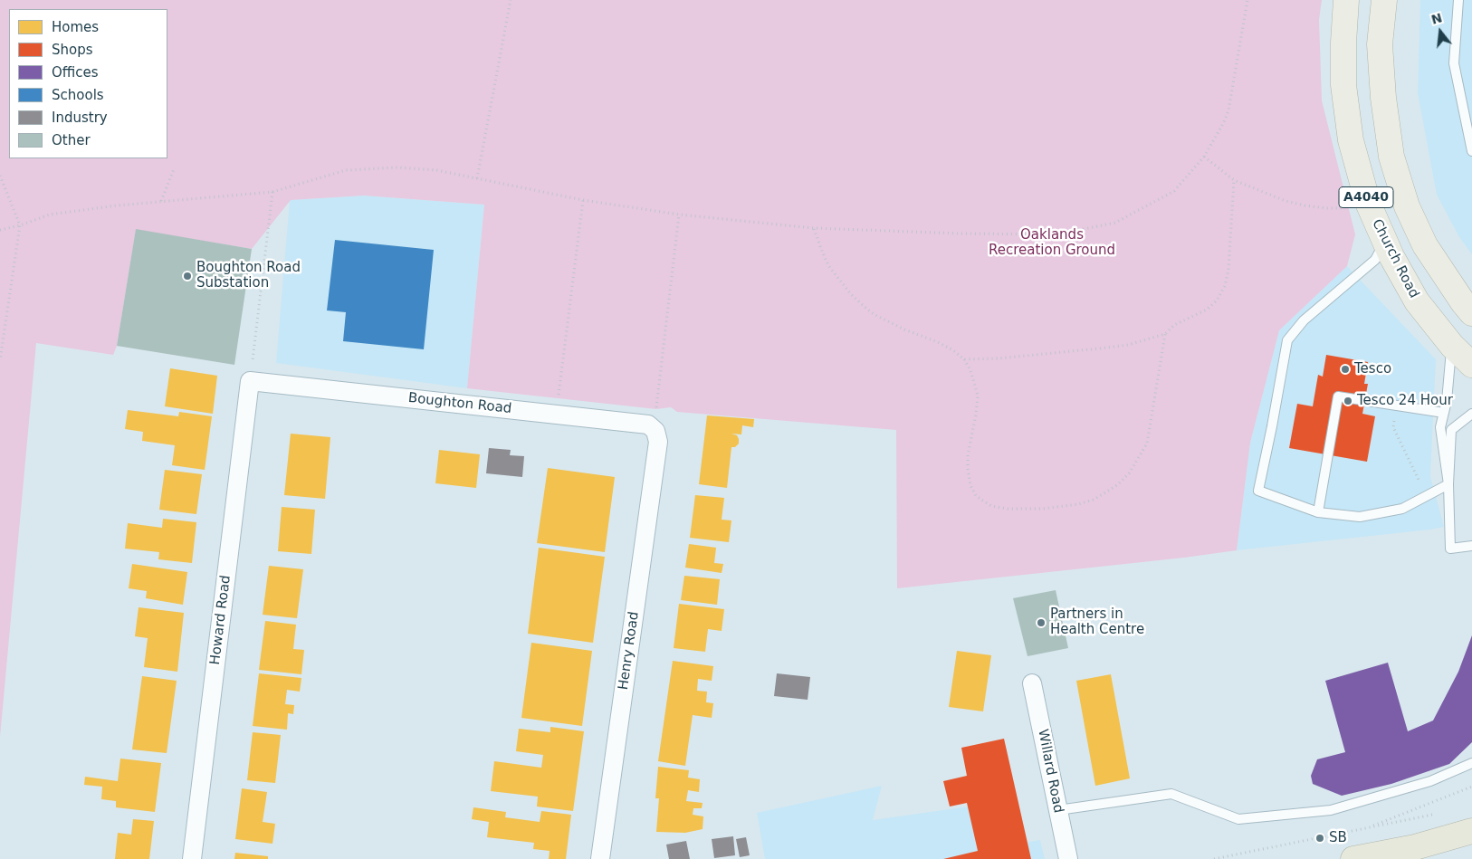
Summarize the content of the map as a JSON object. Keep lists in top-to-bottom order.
{
  "streets": {
    "main road": ["A4040", "Church Road"],
    "street": [
      "Boughton Road",
      "Howard Road",
      "Henry Road",
      "Willard Road"
    ]
  },
  "crossings": [
    ["Boughton Road", "Howard Road"],
    ["Boughton Road", "Henry Road"]
  ],
  "parks": ["Oaklands Recreation Ground"],
  "places": [
    "Boughton Road Substation",
    "Tesco",
    "Tesco 24 Hour",
    "Partners in Health Centre",
    "SB"
  ],
  "legend": [
    "Homes",
    "Shops",
    "Offices",
    "Schools",
    "Industry",
    "Other"
  ],
  "north": "top"
}
